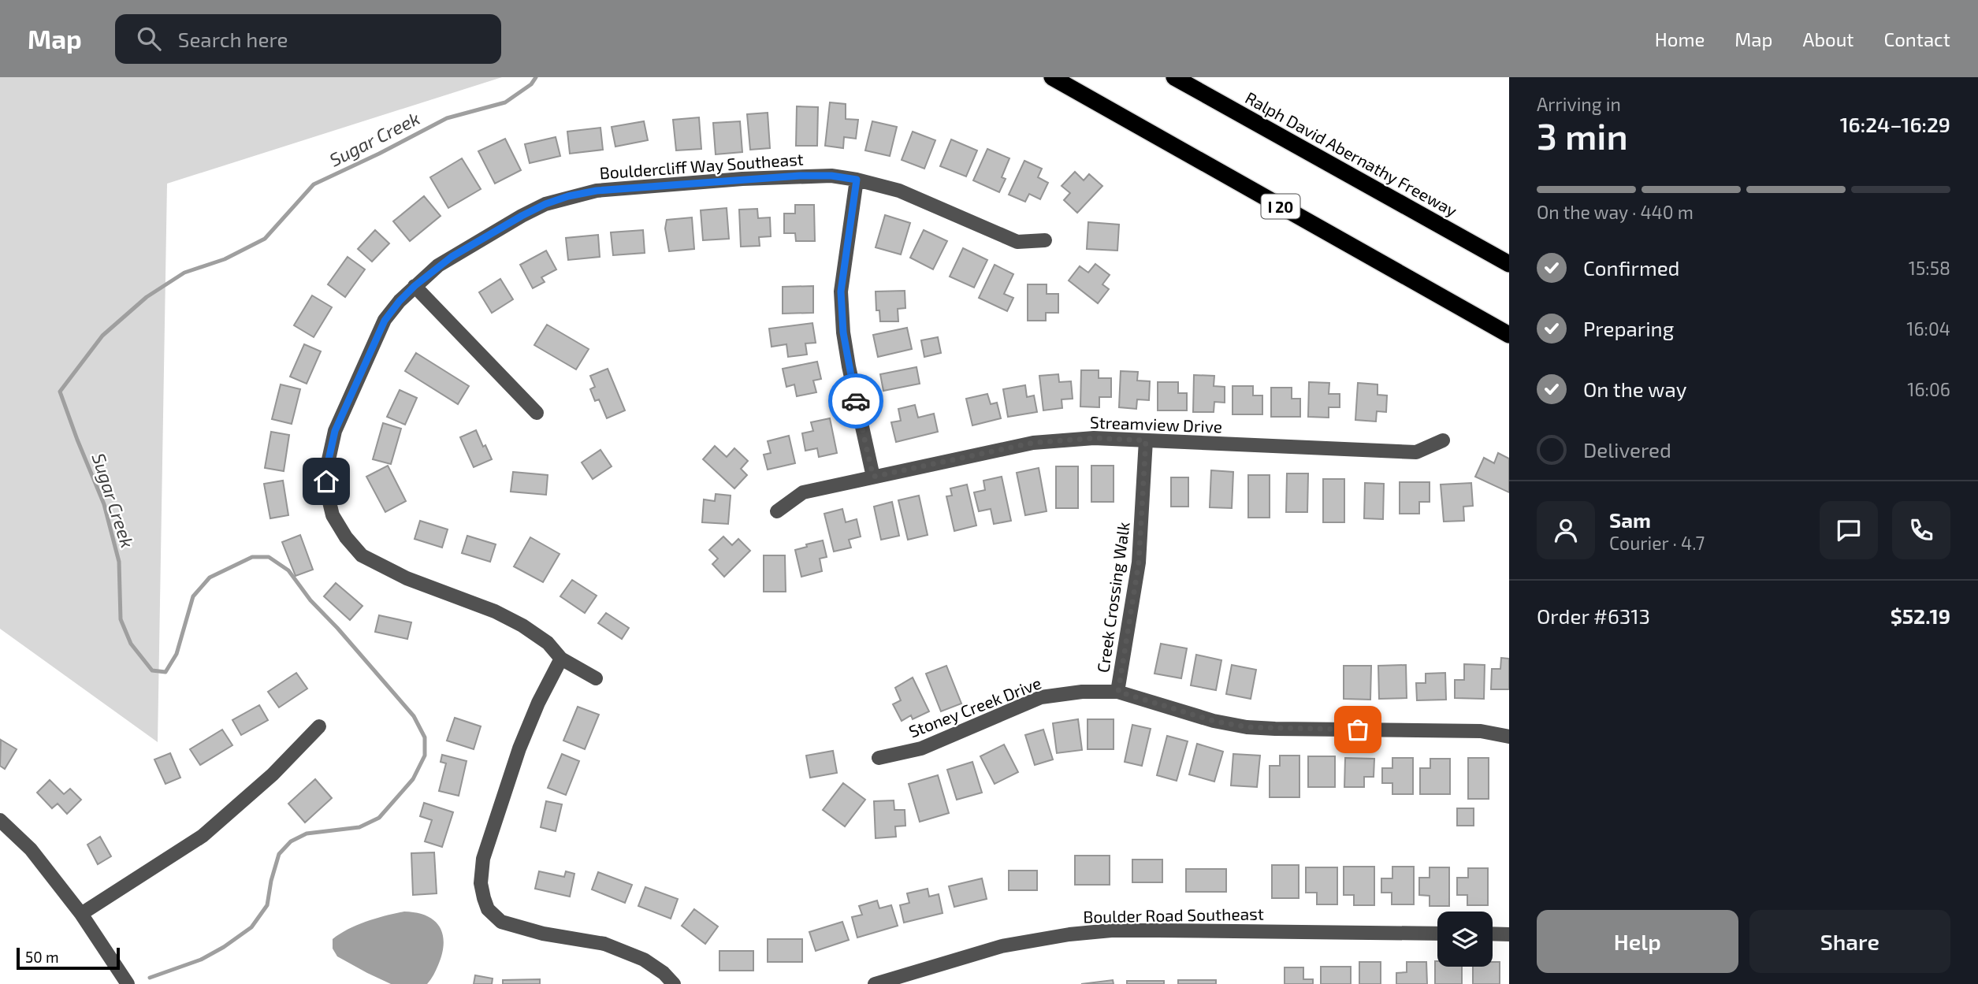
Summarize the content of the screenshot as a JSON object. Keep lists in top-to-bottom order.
{
  "streets": {
    "highway": ["Ralph David Abernathy Freeway", "I 20"],
    "street": [
      "Bouldercliff Way Southeast",
      "Streamview Drive",
      "Creek Crossing Walk",
      "Stoney Creek Drive",
      "Boulder Road Southeast"
    ]
  },
  "crossings": [
    ["Streamview Drive", "Creek Crossing Walk"],
    ["Creek Crossing Walk", "Stoney Creek Drive"]
  ],
  "water": ["Sugar Creek"],
  "scale_bar": "50 m",
  "page": {
    "header": "Map",
    "search": "Search here",
    "nav": [
      "Home",
      "Map",
      "About",
      "Contact"
    ],
    "heading": ["3 min", "Arriving in", "16:24–16:29"],
    "panel": [
      "Sam",
      "Courier · 4.7",
      "Order #6313",
      "$52.19"
    ],
    "bar": "On the way · 440 m",
    "list": [
      ["Confirmed", "15:58"],
      ["Preparing", "16:04"],
      ["On the way", "16:06"],
      "Delivered"
    ],
    "buttons": ["Help", "Share"],
    "scale": "50 m"
  }
}
